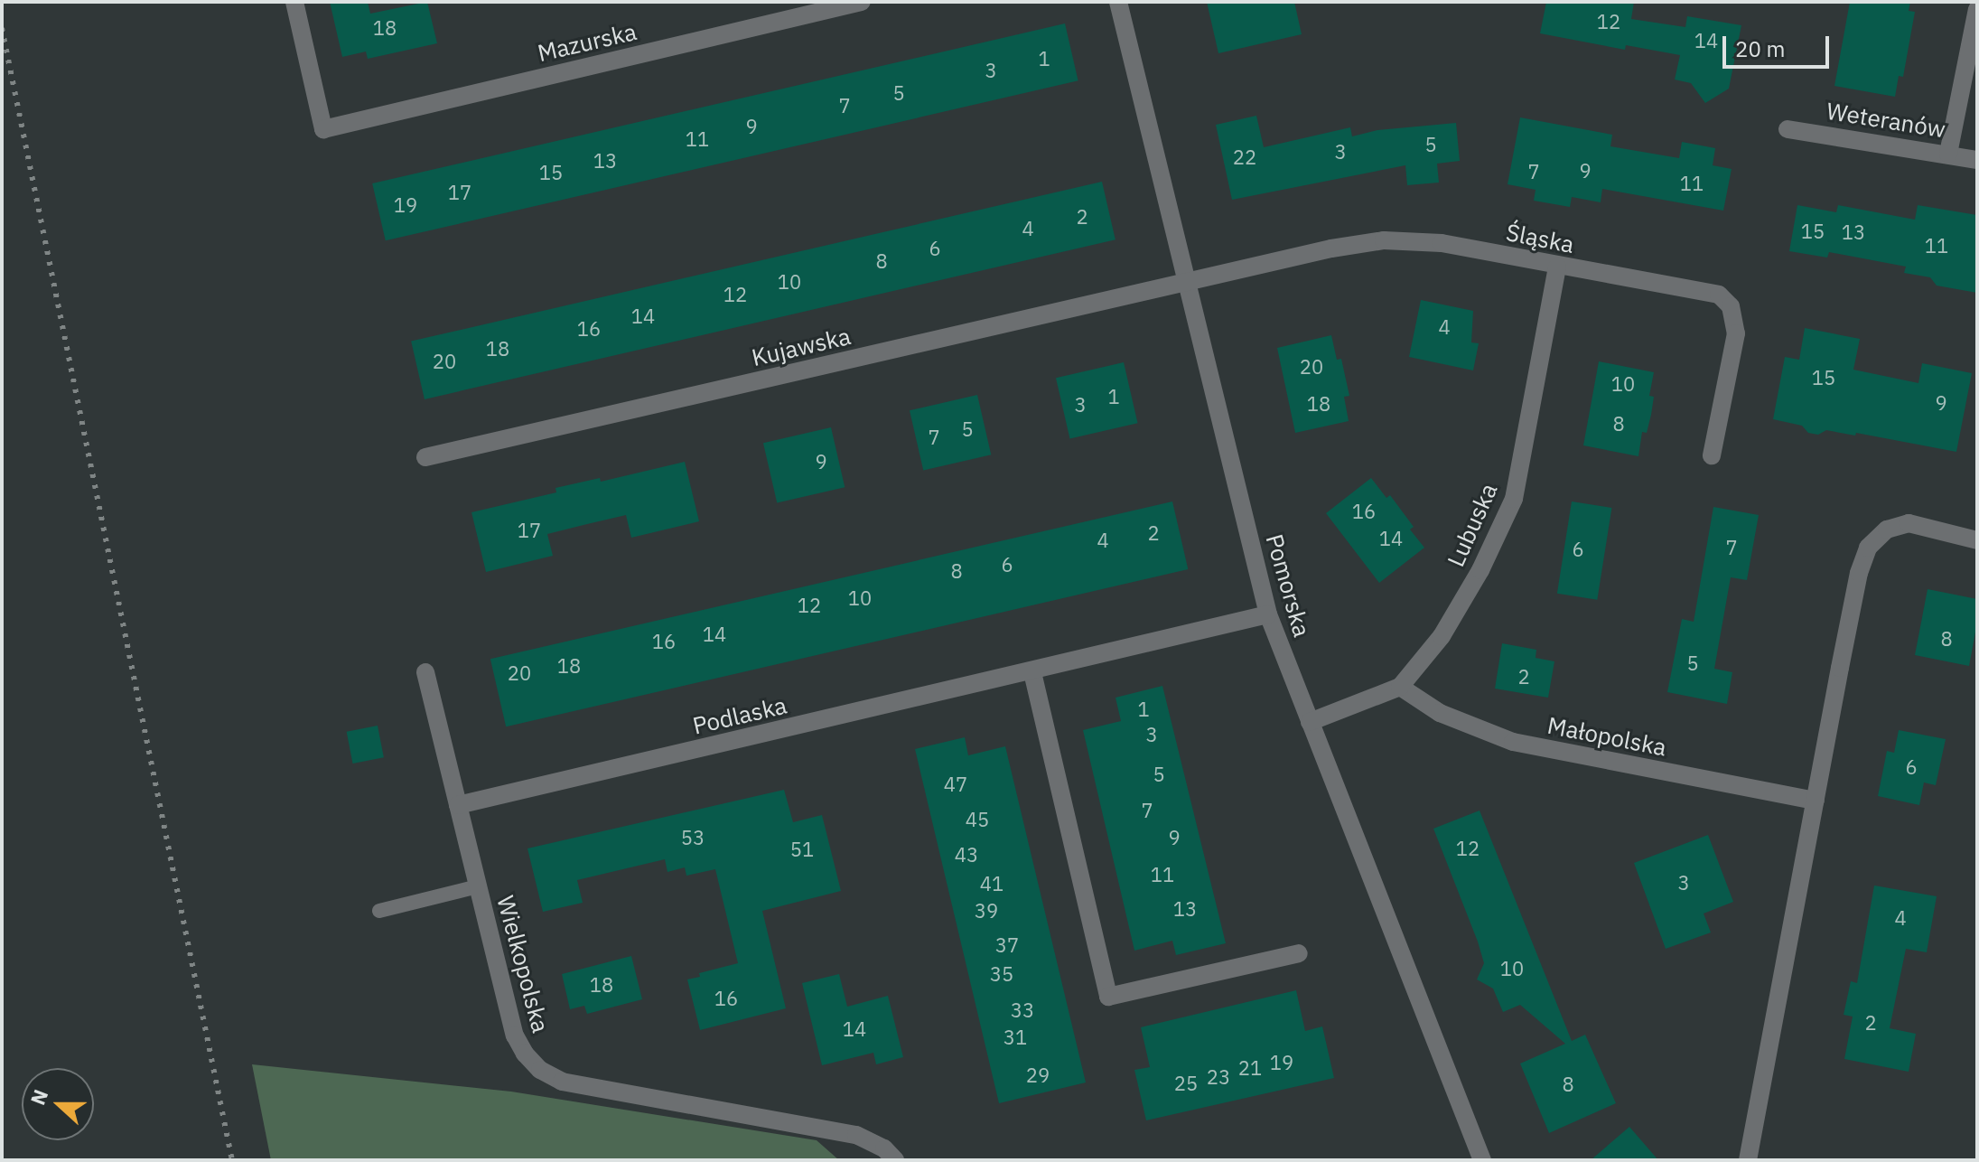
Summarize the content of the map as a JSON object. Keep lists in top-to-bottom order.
{
  "streets": {
    "street": [
      "Mazurska",
      "Weteranów",
      "Śląska",
      "Kujawska",
      "Lubuska",
      "Pomorska",
      "Podlaska",
      "Małopolska",
      "Wielkopolska"
    ]
  },
  "crossings": [
    ["Śląska", "Kujawska"],
    ["Śląska", "Lubuska"],
    ["Śląska", "Pomorska"],
    ["Kujawska", "Pomorska"],
    ["Lubuska", "Pomorska"],
    ["Lubuska", "Małopolska"],
    ["Pomorska", "Podlaska"],
    ["Podlaska", "Wielkopolska"]
  ],
  "house_numbers": [
    "12",
    "18",
    "14",
    "1",
    "3",
    "5",
    "7",
    "9",
    "11",
    "5",
    "3",
    "22",
    "13",
    "9",
    "7",
    "15",
    "11",
    "17",
    "19",
    "2",
    "4",
    "15",
    "13",
    "11",
    "6",
    "8",
    "10",
    "12",
    "14",
    "4",
    "16",
    "18",
    "20",
    "20",
    "15",
    "10",
    "1",
    "9",
    "18",
    "3",
    "8",
    "5",
    "7",
    "9",
    "16",
    "17",
    "2",
    "14",
    "4",
    "7",
    "6",
    "6",
    "8",
    "10",
    "12",
    "14",
    "8",
    "16",
    "5",
    "18",
    "20",
    "2",
    "1",
    "3",
    "6",
    "5",
    "47",
    "7",
    "45",
    "53",
    "9",
    "12",
    "51",
    "43",
    "11",
    "3",
    "41",
    "13",
    "39",
    "4",
    "37",
    "10",
    "35",
    "18",
    "16",
    "33",
    "2",
    "14",
    "31",
    "19",
    "21",
    "29",
    "23",
    "25",
    "8"
  ],
  "scale_bar": "20 m",
  "north": "left"
}
